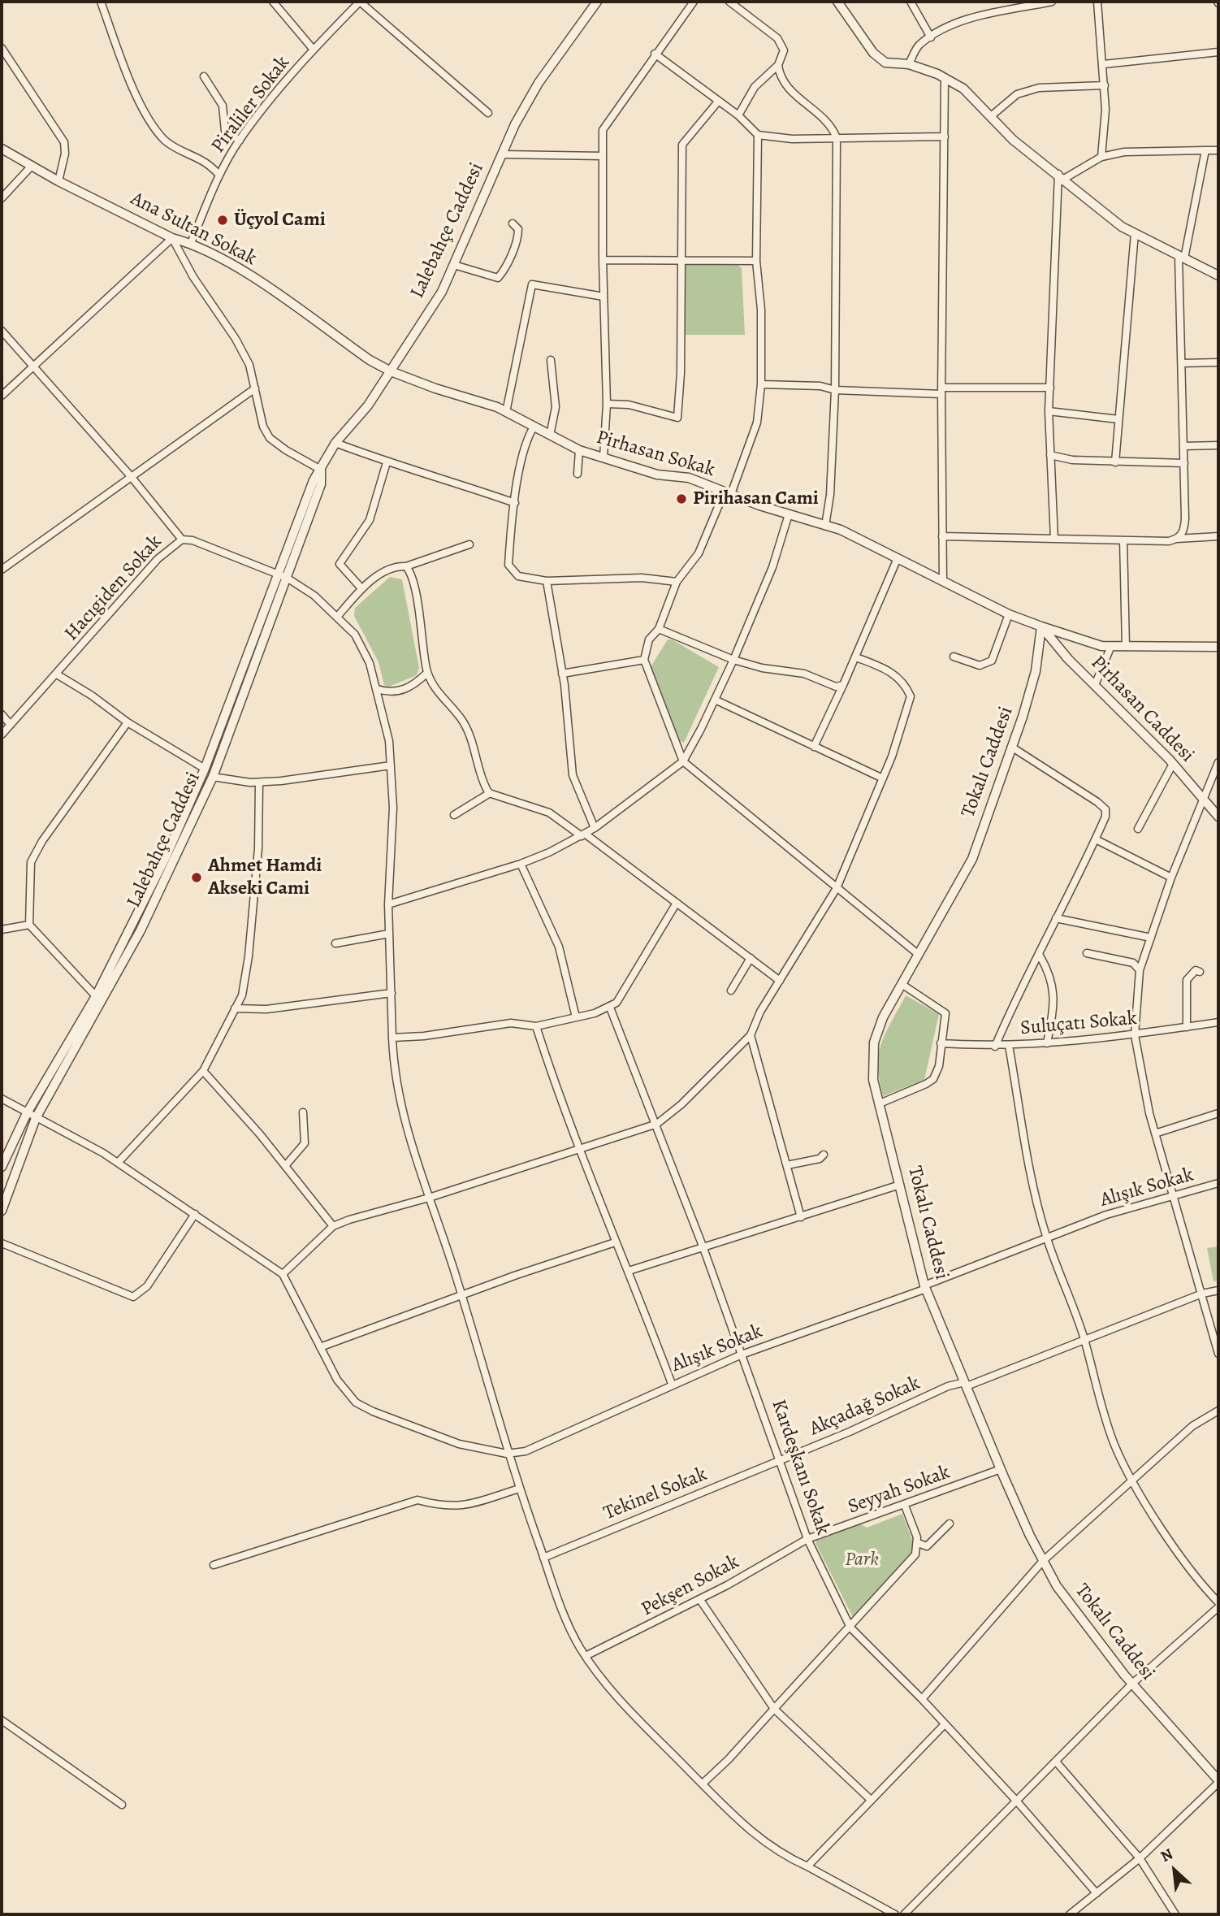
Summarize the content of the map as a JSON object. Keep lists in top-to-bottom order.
{
  "streets": {
    "street": [
      "Piraliler Sokak",
      "Ana Sultan Sokak",
      "Lalebahçe Caddesi",
      "Pirhasan Sokak",
      "Hacıgiden Sokak",
      "Pirhasan Caddesi",
      "Tokalı Caddesi",
      "Suluçatı Sokak",
      "Alışık Sokak",
      "Akçadağ Sokak",
      "Kardeşkanı Sokak",
      "Seyyah Sokak",
      "Tekinel Sokak",
      "Pekşen Sokak"
    ]
  },
  "crossings": [
    ["Piraliler Sokak", "Ana Sultan Sokak"],
    ["Ana Sultan Sokak", "Lalebahçe Caddesi"],
    ["Ana Sultan Sokak", "Pirhasan Sokak"],
    ["Lalebahçe Caddesi", "Pirhasan Sokak"],
    ["Lalebahçe Caddesi", "Hacıgiden Sokak"],
    ["Pirhasan Sokak", "Pirhasan Caddesi"],
    ["Pirhasan Sokak", "Tokalı Caddesi"],
    ["Hacıgiden Sokak", "Alışık Sokak"],
    ["Hacıgiden Sokak", "Tekinel Sokak"],
    ["Hacıgiden Sokak", "Pekşen Sokak"],
    ["Pirhasan Caddesi", "Tokalı Caddesi"],
    ["Tokalı Caddesi", "Alışık Sokak"],
    ["Tokalı Caddesi", "Akçadağ Sokak"],
    ["Tokalı Caddesi", "Seyyah Sokak"],
    ["Alışık Sokak", "Kardeşkanı Sokak"],
    ["Akçadağ Sokak", "Kardeşkanı Sokak"],
    ["Akçadağ Sokak", "Tekinel Sokak"],
    ["Kardeşkanı Sokak", "Seyyah Sokak"],
    ["Kardeşkanı Sokak", "Tekinel Sokak"],
    ["Kardeşkanı Sokak", "Pekşen Sokak"],
    ["Seyyah Sokak", "Pekşen Sokak"]
  ],
  "parks": ["Park"],
  "places": ["Üçyol Cami", "Pirihasan Cami", "Ahmet Hamdi Akseki Cami"],
  "north": "top left"
}
